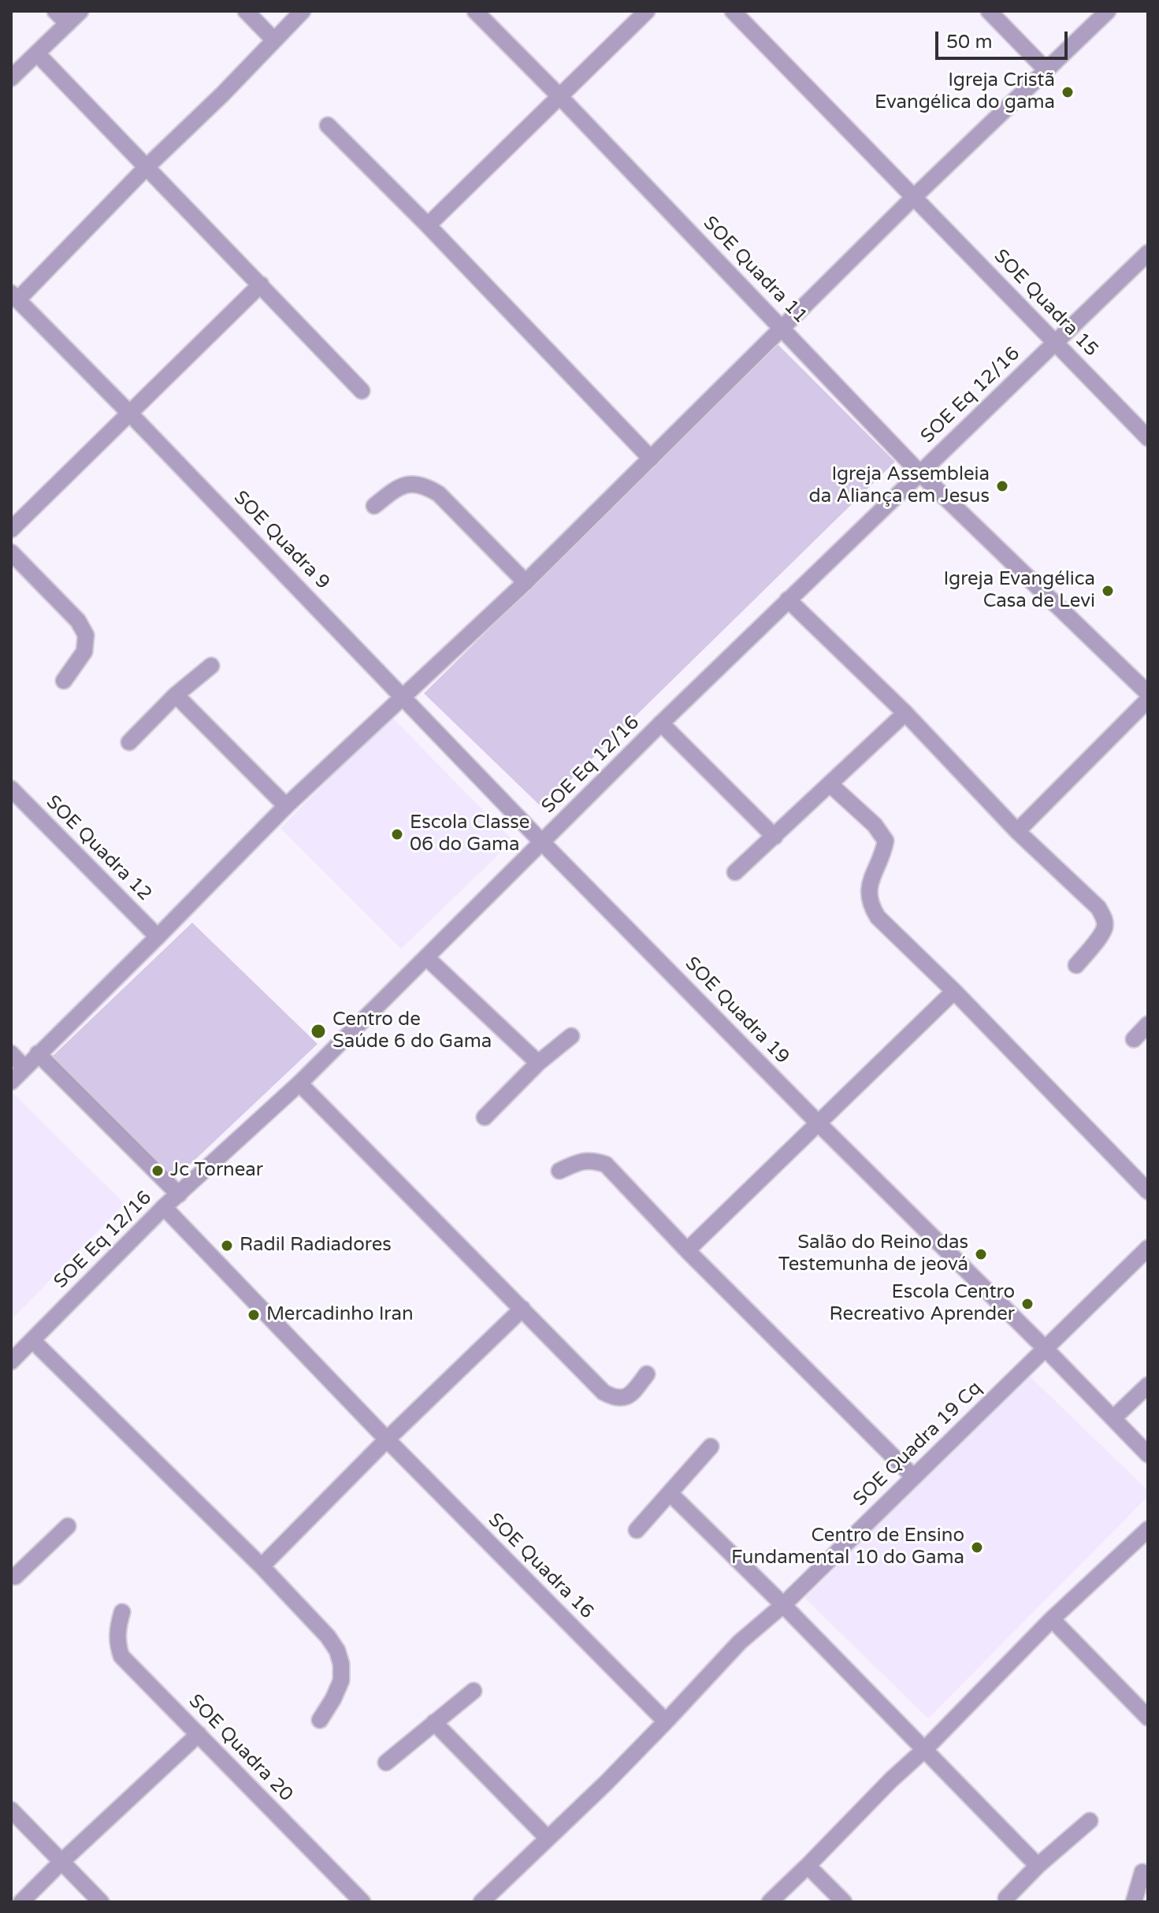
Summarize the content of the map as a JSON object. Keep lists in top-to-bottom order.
{
  "streets": {
    "street": [
      "SOE Quadra 11",
      "SOE Quadra 15",
      "SOE Eq 12/16",
      "SOE Quadra 9",
      "SOE Quadra 12",
      "SOE Quadra 19",
      "SOE Quadra 19 Cq",
      "SOE Quadra 16",
      "SOE Quadra 20"
    ]
  },
  "crossings": [
    ["SOE Quadra 11", "SOE Eq 12/16"],
    ["SOE Quadra 15", "SOE Eq 12/16"],
    ["SOE Eq 12/16", "SOE Quadra 19"],
    ["SOE Eq 12/16", "SOE Quadra 16"],
    ["SOE Quadra 9", "SOE Quadra 19"],
    ["SOE Quadra 19", "SOE Quadra 19 Cq"],
    ["SOE Quadra 19 Cq", "SOE Quadra 16"]
  ],
  "places": [
    "Igreja Cristã Evangélica do gama",
    "Igreja Assembleia da Aliança em Jesus",
    "Igreja Evangélica Casa de Levi",
    "Escola Classe 06 do Gama",
    "Centro de Saúde 6 do Gama",
    "Jc Tornear",
    "Radil Radiadores",
    "Salão do Reino das Testemunha de jeová",
    "Escola Centro Recreativo Aprender",
    "Mercadinho Iran",
    "Centro de Ensino Fundamental 10 do Gama"
  ],
  "scale_bar": "50 m"
}
